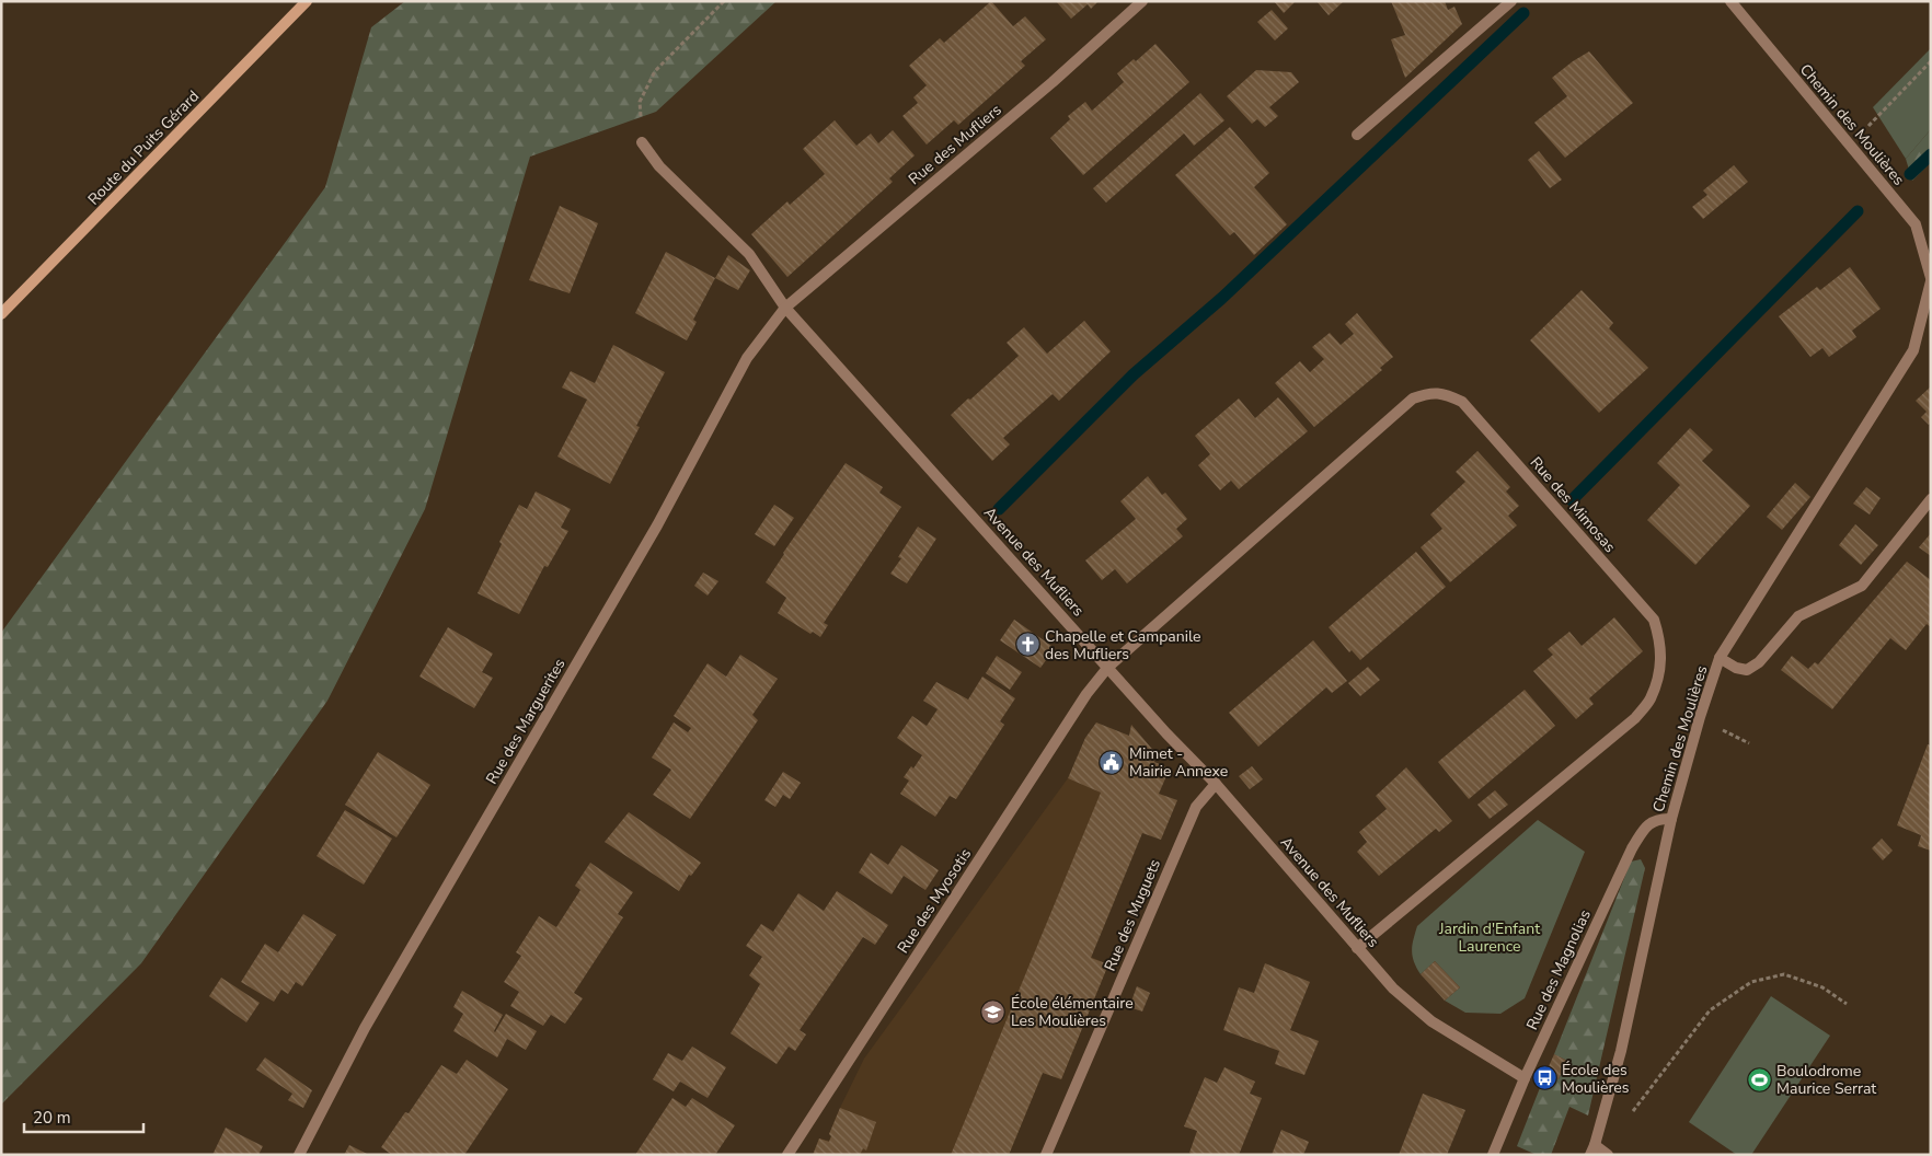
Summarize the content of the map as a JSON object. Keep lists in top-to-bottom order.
{
  "streets": {
    "main road": ["Route du Puits Gérard"],
    "street": [
      "Chemin des Moulières",
      "Rue des Mufliers",
      "Rue des Mimosas",
      "Avenue des Mufliers",
      "Rue des Marguerites",
      "Rue des Myosotis",
      "Rue des Muguets",
      "Rue des Magnolias"
    ]
  },
  "crossings": [
    ["Chemin des Moulières", "Rue des Magnolias"],
    ["Rue des Mufliers", "Avenue des Mufliers"],
    ["Rue des Mufliers", "Rue des Marguerites"],
    ["Rue des Mimosas", "Avenue des Mufliers"],
    ["Rue des Mimosas", "Rue des Myosotis"],
    ["Avenue des Mufliers", "Rue des Marguerites"],
    ["Avenue des Mufliers", "Rue des Myosotis"],
    ["Avenue des Mufliers", "Rue des Muguets"],
    ["Avenue des Mufliers", "Rue des Magnolias"]
  ],
  "parks": ["Jardin d'Enfant Laurence"],
  "places": {
    "church": ["Chapelle et Campanile des Mufliers"],
    "public building": ["Mimet - Mairie Annexe"],
    "school or university": ["École élémentaire Les Moulières"],
    "bus stop": ["École des Moulières"],
    "sports": ["Boulodrome Maurice Serrat"]
  },
  "scale_bar": "20 m"
}
